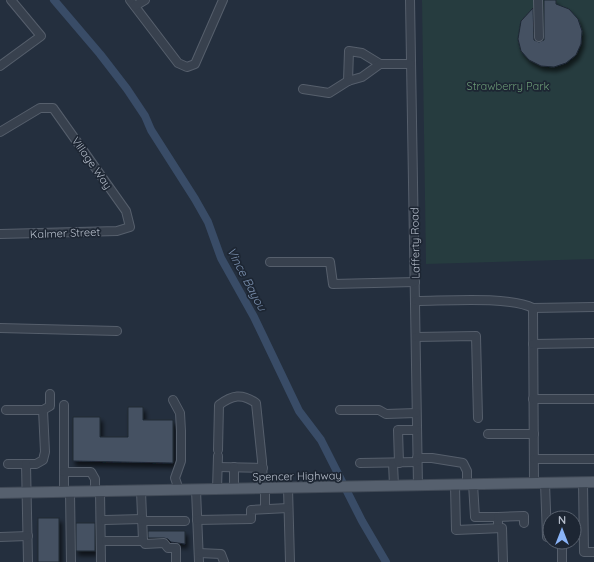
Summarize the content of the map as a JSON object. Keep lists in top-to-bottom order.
{
  "streets": {
    "main road": ["Spencer Highway"],
    "street": ["Village Way", "Kalmer Street", "Lafferty Road"]
  },
  "crossings": [
    ["Village Way", "Kalmer Street"],
    ["Lafferty Road", "Spencer Highway"]
  ],
  "water": ["Vince Bayou"],
  "parks": ["Strawberry Park"],
  "north": "top"
}
